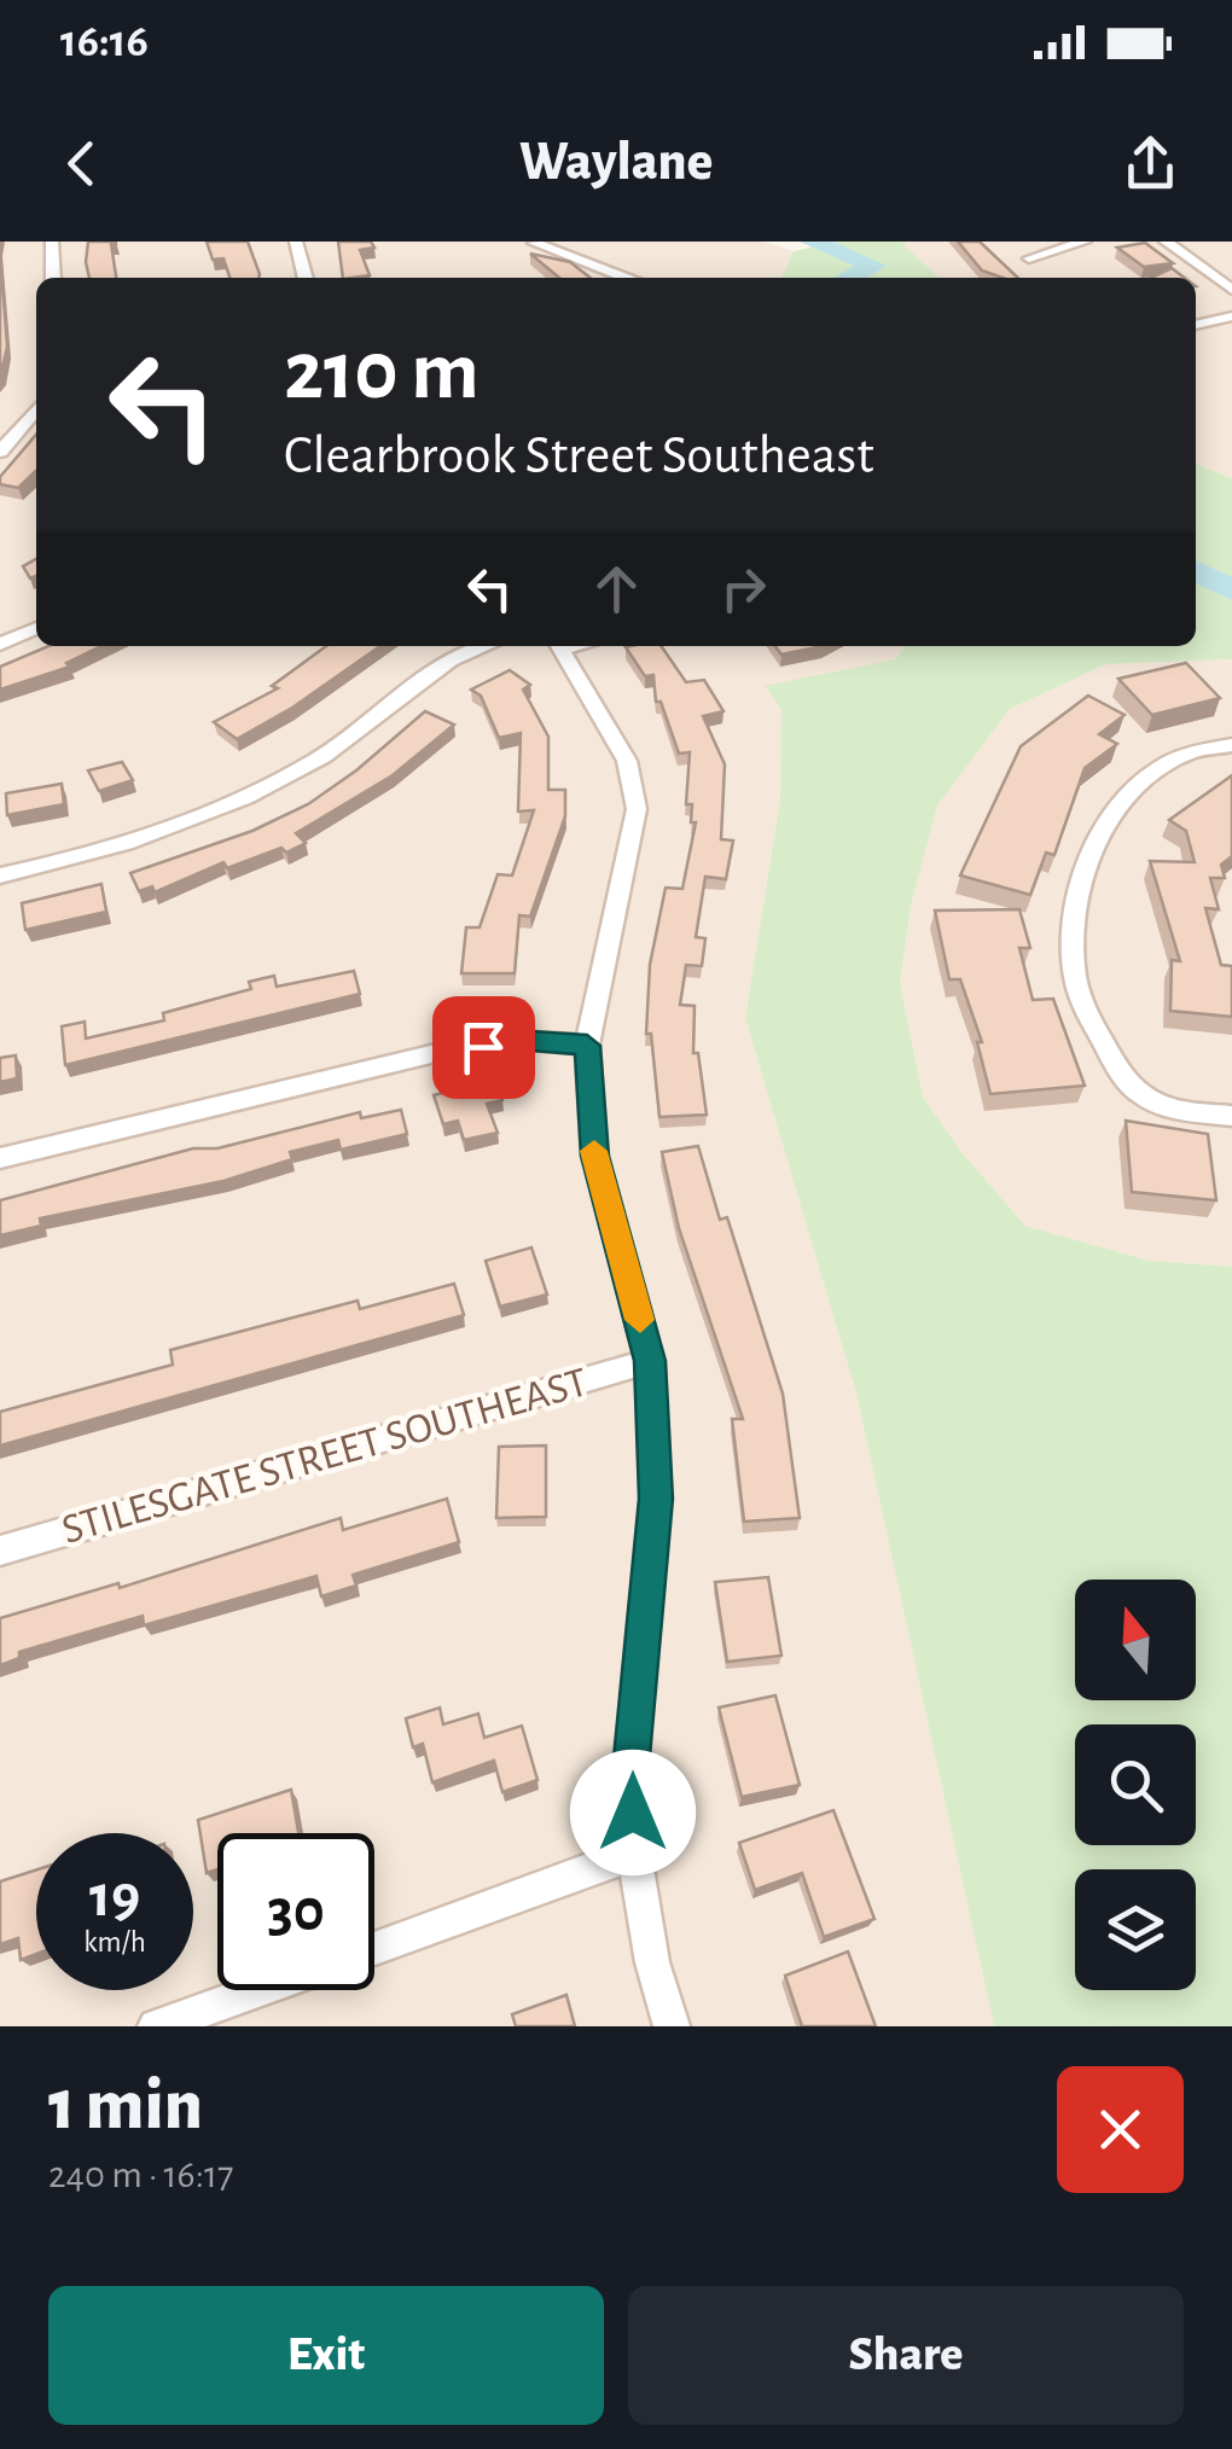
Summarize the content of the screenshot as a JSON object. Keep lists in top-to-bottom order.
{
  "streets": {
    "street": ["STILESGATE STREET SOUTHEAST"]
  },
  "north": "top",
  "page": {
    "status": "16:16",
    "header": "Waylane",
    "turn": ["210 m", "Clearbrook Street Southeast"],
    "speed": "19 km/h",
    "limit": "30",
    "heading": ["1 min", "240 m · 16:17"],
    "buttons": ["Exit", "Share"]
  }
}
